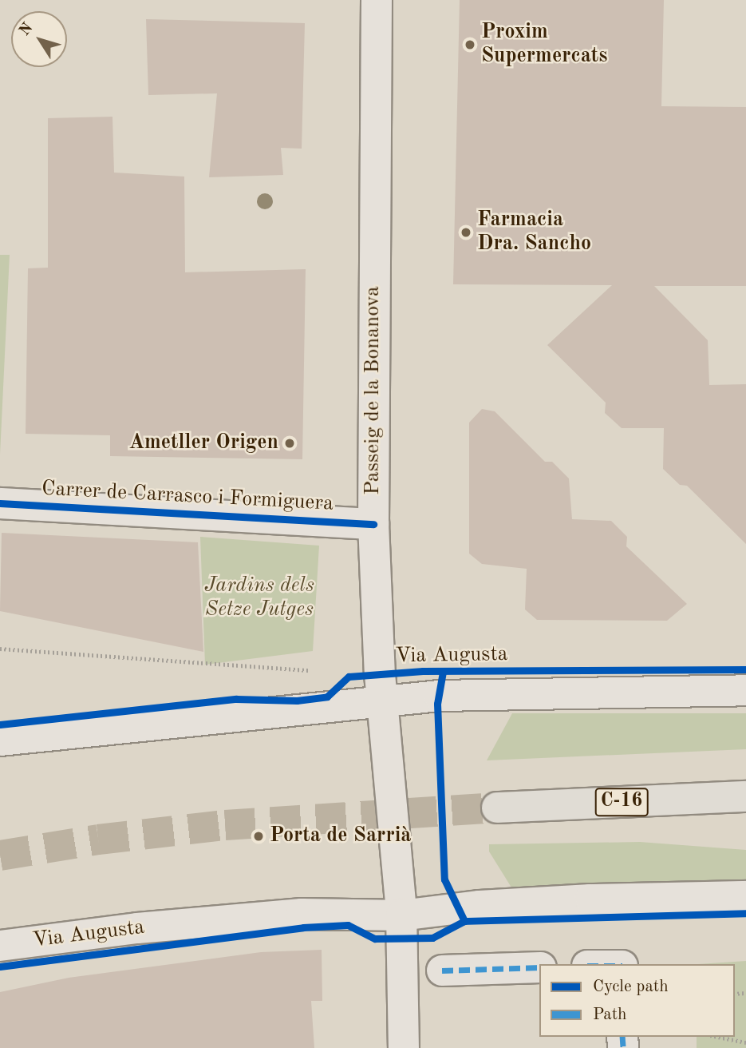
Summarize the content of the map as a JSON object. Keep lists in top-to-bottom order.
{
  "streets": {
    "highway": ["C-16"],
    "street": ["Passeig de la Bonanova", "Carrer de Carrasco i Formiguera", "Via Augusta"]
  },
  "crossings": [
    ["Passeig de la Bonanova", "Carrer de Carrasco i Formiguera"],
    ["Passeig de la Bonanova", "Via Augusta"]
  ],
  "parks": ["Jardins dels Setze Jutges"],
  "places": [
    "Proxim Supermercats",
    "Farmacia Dra. Sancho",
    "Ametller Origen",
    "Porta de Sarrià"
  ],
  "legend": ["Cycle path", "Path"],
  "north": "top left"
}
